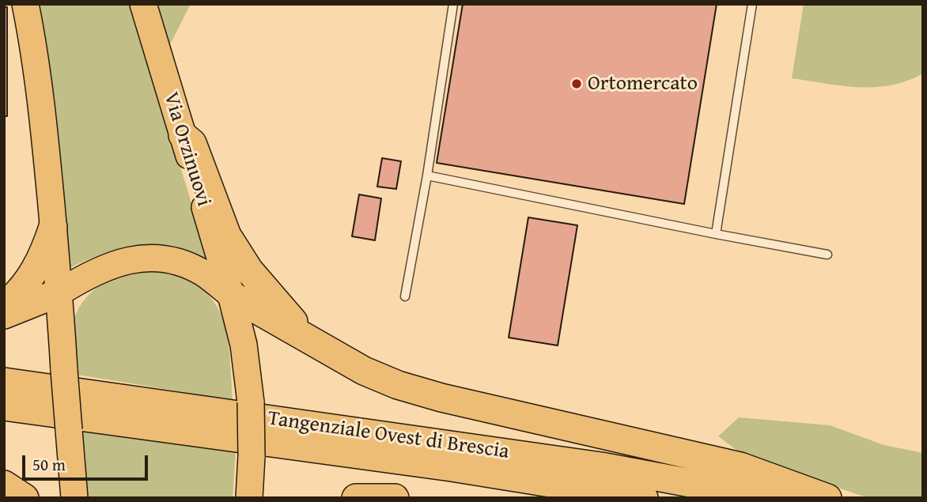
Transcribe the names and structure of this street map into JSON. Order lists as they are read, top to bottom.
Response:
{
  "streets": {
    "highway": ["Tangenziale Ovest di Brescia"],
    "main road": ["Via Orzinuovi"]
  },
  "places": ["Ortomercato"],
  "scale_bar": "50 m"
}
